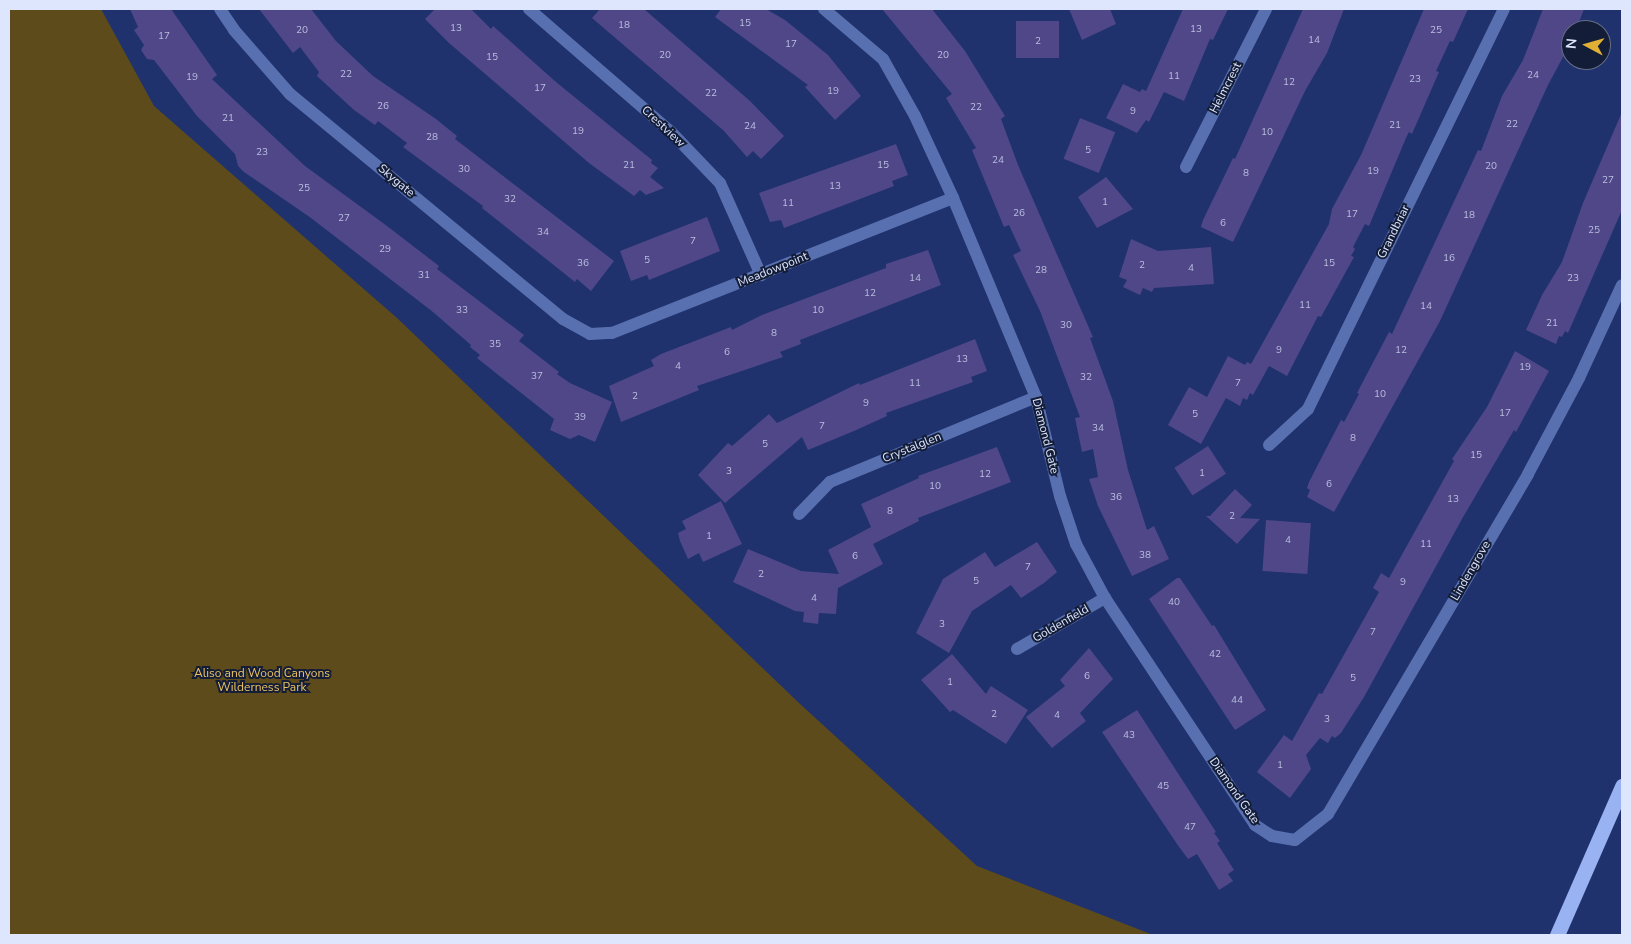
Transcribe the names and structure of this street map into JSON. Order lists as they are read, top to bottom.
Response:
{
  "streets": {
    "street": [
      "Helmcrest",
      "Crestview",
      "Skygate",
      "Grandbriar",
      "Meadowpoint",
      "Diamond Gate",
      "Crystalglen",
      "Lindengrove",
      "Goldenfield"
    ]
  },
  "crossings": [
    ["Crestview", "Meadowpoint"],
    ["Skygate", "Meadowpoint"],
    ["Meadowpoint", "Diamond Gate"],
    ["Diamond Gate", "Crystalglen"],
    ["Diamond Gate", "Lindengrove"],
    ["Diamond Gate", "Goldenfield"]
  ],
  "parks": ["Aliso and Wood Canyons Wilderness Park"],
  "house_numbers": [
    "15",
    "18",
    "13",
    "13",
    "20",
    "25",
    "17",
    "14",
    "2",
    "17",
    "20",
    "20",
    "15",
    "22",
    "24",
    "11",
    "19",
    "23",
    "12",
    "17",
    "19",
    "22",
    "26",
    "22",
    "9",
    "21",
    "22",
    "21",
    "24",
    "19",
    "10",
    "28",
    "5",
    "23",
    "24",
    "21",
    "15",
    "20",
    "30",
    "19",
    "8",
    "27",
    "13",
    "25",
    "32",
    "1",
    "11",
    "26",
    "17",
    "18",
    "27",
    "6",
    "25",
    "34",
    "7",
    "29",
    "16",
    "5",
    "36",
    "15",
    "2",
    "4",
    "28",
    "31",
    "14",
    "23",
    "12",
    "11",
    "14",
    "33",
    "10",
    "21",
    "30",
    "8",
    "35",
    "9",
    "12",
    "6",
    "13",
    "4",
    "19",
    "37",
    "32",
    "11",
    "7",
    "10",
    "2",
    "9",
    "17",
    "5",
    "39",
    "7",
    "34",
    "8",
    "5",
    "15",
    "3",
    "1",
    "12",
    "6",
    "10",
    "36",
    "13",
    "8",
    "2",
    "1",
    "4",
    "11",
    "38",
    "6",
    "7",
    "2",
    "5",
    "9",
    "4",
    "40",
    "3",
    "7",
    "42",
    "6",
    "5",
    "1",
    "44",
    "2",
    "4",
    "3",
    "43",
    "1",
    "45",
    "47"
  ],
  "north": "left"
}
